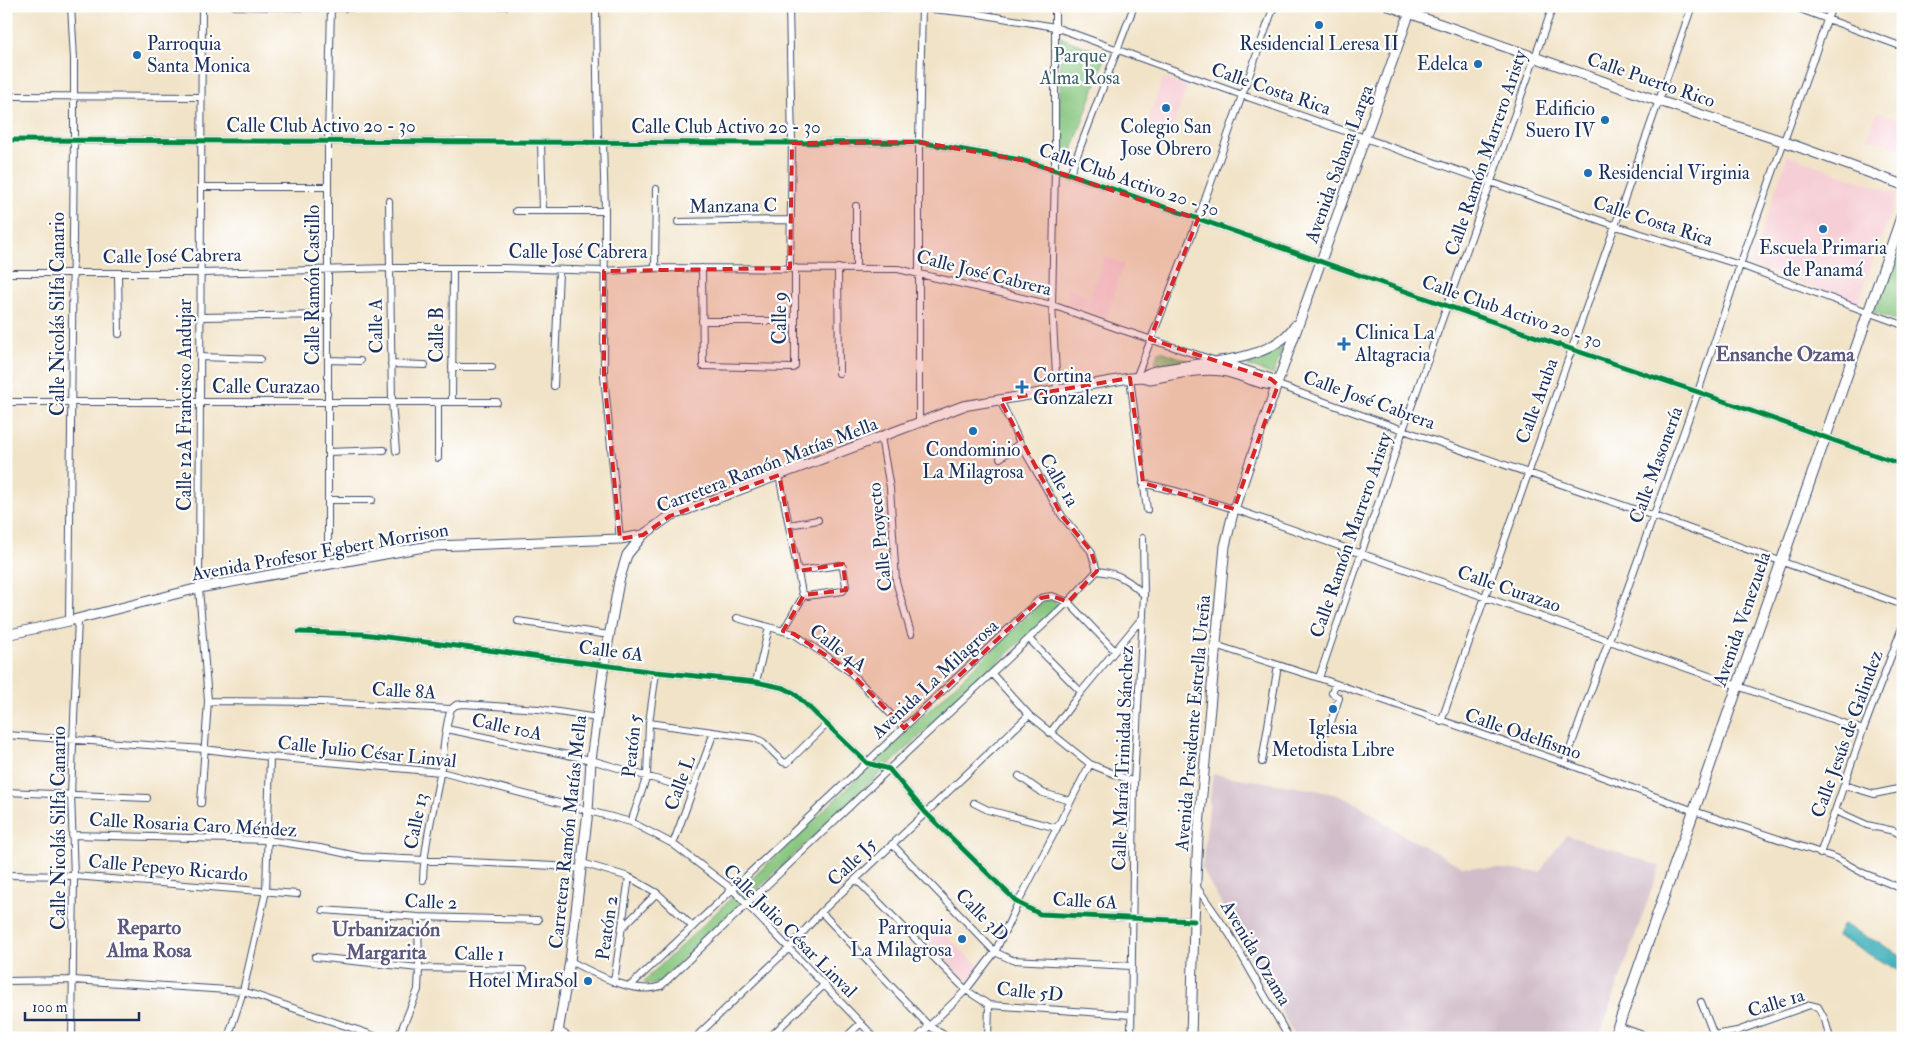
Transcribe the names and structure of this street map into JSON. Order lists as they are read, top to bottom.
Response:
{
  "streets": {
    "main road": [
      "Calle Puerto Rico",
      "Avenida Sabana Larga",
      "Calle José Cabrera",
      "Carretera Ramón Matías Mella",
      "Avenida Profesor Egbert Morrison",
      "Avenida Venezuela",
      "Avenida Presidente Estrella Ureña"
    ],
    "street": [
      "Calle Costa Rica",
      "Calle Club Activo 20 - 30",
      "Calle Ramón Marrero Aristy",
      "Manzana C",
      "Calle Ramón Castillo",
      "Calle Nicolás Silfa Canario",
      "Calle 9",
      "Calle A",
      "Calle B",
      "Calle Curazao",
      "Calle Aruba",
      "Calle 12A Francisco Andujar",
      "Calle Masonería",
      "Calle 1a",
      "Calle Proyecto",
      "Calle 4A",
      "Calle 6A",
      "Avenida La Milagrosa",
      "Calle 8A",
      "Calle 10A",
      "Calle Odelfismo",
      "Calle Jesús de Galindez",
      "Peatón 5",
      "Calle Julio César Linval",
      "Calle María Trinidad Sánchez",
      "Calle L",
      "Calle 13",
      "Calle Rosaria Caro Méndez",
      "Calle J5",
      "Calle Pepeyo Ricardo",
      "Calle 2",
      "Calle 3D",
      "Peatón 2",
      "Avenida Ozama",
      "Calle 1",
      "Calle 5D"
    ]
  },
  "crossings": [
    ["Calle Puerto Rico", "Calle Ramón Marrero Aristy"],
    ["Calle Puerto Rico", "Avenida Sabana Larga"],
    ["Calle Puerto Rico", "Calle Aruba"],
    ["Calle Puerto Rico", "Calle Masonería"],
    ["Calle Costa Rica", "Calle Ramón Marrero Aristy"],
    ["Calle Costa Rica", "Avenida Sabana Larga"],
    ["Calle Costa Rica", "Calle 9"],
    ["Calle Costa Rica", "Calle Aruba"],
    ["Calle Costa Rica", "Calle Masonería"],
    ["Calle Costa Rica", "Avenida Venezuela"],
    ["Calle Club Activo 20 - 30", "Calle Ramón Marrero Aristy"],
    ["Calle Club Activo 20 - 30", "Avenida Sabana Larga"],
    ["Calle Club Activo 20 - 30", "Calle Ramón Castillo"],
    ["Calle Club Activo 20 - 30", "Calle Nicolás Silfa Canario"],
    ["Calle Club Activo 20 - 30", "Calle 9"],
    ["Calle Club Activo 20 - 30", "Calle Aruba"],
    ["Calle Club Activo 20 - 30", "Calle 12A Francisco Andujar"],
    ["Calle Club Activo 20 - 30", "Calle Masonería"],
    ["Calle Club Activo 20 - 30", "Avenida Venezuela"],
    ["Calle Ramón Marrero Aristy", "Calle José Cabrera"],
    ["Calle Ramón Marrero Aristy", "Calle Curazao"],
    ["Calle Ramón Marrero Aristy", "Calle Odelfismo"],
    ["Avenida Sabana Larga", "Calle José Cabrera"],
    ["Avenida Sabana Larga", "Carretera Ramón Matías Mella"],
    ["Avenida Sabana Larga", "Avenida Presidente Estrella Ureña"],
    ["Manzana C", "Calle 9"],
    ["Calle José Cabrera", "Calle Ramón Castillo"],
    ["Calle José Cabrera", "Calle Nicolás Silfa Canario"],
    ["Calle José Cabrera", "Calle 9"],
    ["Calle José Cabrera", "Calle A"],
    ["Calle José Cabrera", "Calle B"],
    ["Calle José Cabrera", "Calle Aruba"],
    ["Calle José Cabrera", "Calle 12A Francisco Andujar"],
    ["Calle José Cabrera", "Carretera Ramón Matías Mella"],
    ["Calle José Cabrera", "Calle Masonería"],
    ["Calle José Cabrera", "Avenida Venezuela"],
    ["Calle Ramón Castillo", "Calle Curazao"],
    ["Calle Ramón Castillo", "Avenida Profesor Egbert Morrison"],
    ["Calle Nicolás Silfa Canario", "Calle Curazao"],
    ["Calle Nicolás Silfa Canario", "Avenida Profesor Egbert Morrison"],
    ["Calle Nicolás Silfa Canario", "Calle Julio César Linval"],
    ["Calle Nicolás Silfa Canario", "Calle Rosaria Caro Méndez"],
    ["Calle Nicolás Silfa Canario", "Calle Pepeyo Ricardo"],
    ["Calle A", "Calle Curazao"],
    ["Calle B", "Calle Curazao"],
    ["Calle Curazao", "Calle Aruba"],
    ["Calle Curazao", "Calle 12A Francisco Andujar"],
    ["Calle Curazao", "Calle Masonería"],
    ["Calle Curazao", "Avenida Venezuela"],
    ["Calle Curazao", "Avenida Presidente Estrella Ureña"],
    ["Calle Curazao", "Calle Jesús de Galindez"],
    ["Calle Aruba", "Calle Odelfismo"],
    ["Calle 12A Francisco Andujar", "Avenida Profesor Egbert Morrison"],
    ["Calle 12A Francisco Andujar", "Calle 8A"],
    ["Calle 12A Francisco Andujar", "Calle Julio César Linval"],
    ["Carretera Ramón Matías Mella", "Calle 1a"],
    ["Carretera Ramón Matías Mella", "Calle Proyecto"],
    ["Carretera Ramón Matías Mella", "Avenida Profesor Egbert Morrison"],
    ["Carretera Ramón Matías Mella", "Calle 6A"],
    ["Carretera Ramón Matías Mella", "Avenida La Milagrosa"],
    ["Carretera Ramón Matías Mella", "Calle 8A"],
    ["Carretera Ramón Matías Mella", "Calle 10A"],
    ["Carretera Ramón Matías Mella", "Calle Julio César Linval"],
    ["Carretera Ramón Matías Mella", "Calle Rosaria Caro Méndez"],
    ["Calle Masonería", "Calle Odelfismo"],
    ["Calle 1a", "Avenida La Milagrosa"],
    ["Avenida Venezuela", "Calle Odelfismo"],
    ["Calle 4A", "Avenida La Milagrosa"],
    ["Calle 6A", "Avenida La Milagrosa"],
    ["Calle 6A", "Avenida Presidente Estrella Ureña"],
    ["Calle 6A", "Peatón 5"],
    ["Calle 6A", "Calle María Trinidad Sánchez"],
    ["Calle 6A", "Calle J5"],
    ["Avenida La Milagrosa", "Calle Julio César Linval"],
    ["Avenida La Milagrosa", "Calle Rosaria Caro Méndez"],
    ["Avenida La Milagrosa", "Peatón 2"],
    ["Calle 8A", "Calle 13"],
    ["Avenida Presidente Estrella Ureña", "Calle Odelfismo"],
    ["Avenida Presidente Estrella Ureña", "Avenida Ozama"],
    ["Calle 10A", "Peatón 5"],
    ["Calle 10A", "Calle L"],
    ["Calle 10A", "Calle 13"],
    ["Calle Odelfismo", "Calle Jesús de Galindez"],
    ["Peatón 5", "Calle Julio César Linval"],
    ["Calle Julio César Linval", "Calle L"],
    ["Calle Julio César Linval", "Calle 13"],
    ["Calle Julio César Linval", "Calle J5"],
    ["Calle María Trinidad Sánchez", "Calle 3D"],
    ["Calle María Trinidad Sánchez", "Calle 5D"],
    ["Calle 13", "Calle Rosaria Caro Méndez"],
    ["Calle Rosaria Caro Méndez", "Peatón 2"],
    ["Calle J5", "Calle 3D"],
    ["Calle J5", "Calle 5D"]
  ],
  "districts": ["Ensanche Ozama", "Reparto Alma Rosa", "Urbanización Margarita"],
  "parks": ["Parque Alma Rosa"],
  "places": {
    "other": [
      "Residencial Leresa II",
      "Parroquia Santa Monica",
      "Edelca",
      "Colegio San Jose Obrero",
      "Edificio Suero IV",
      "Residencial Virginia",
      "Escuela Primaria de Panamá",
      "Condominio La Milagrosa",
      "Iglesia Metodista Libre",
      "Parroquia La Milagrosa",
      "Hotel MiraSol"
    ],
    "health": ["Clinica La Altagracia", "Cortina Gonzalez1"]
  },
  "scale_bar": "100 m"
}
